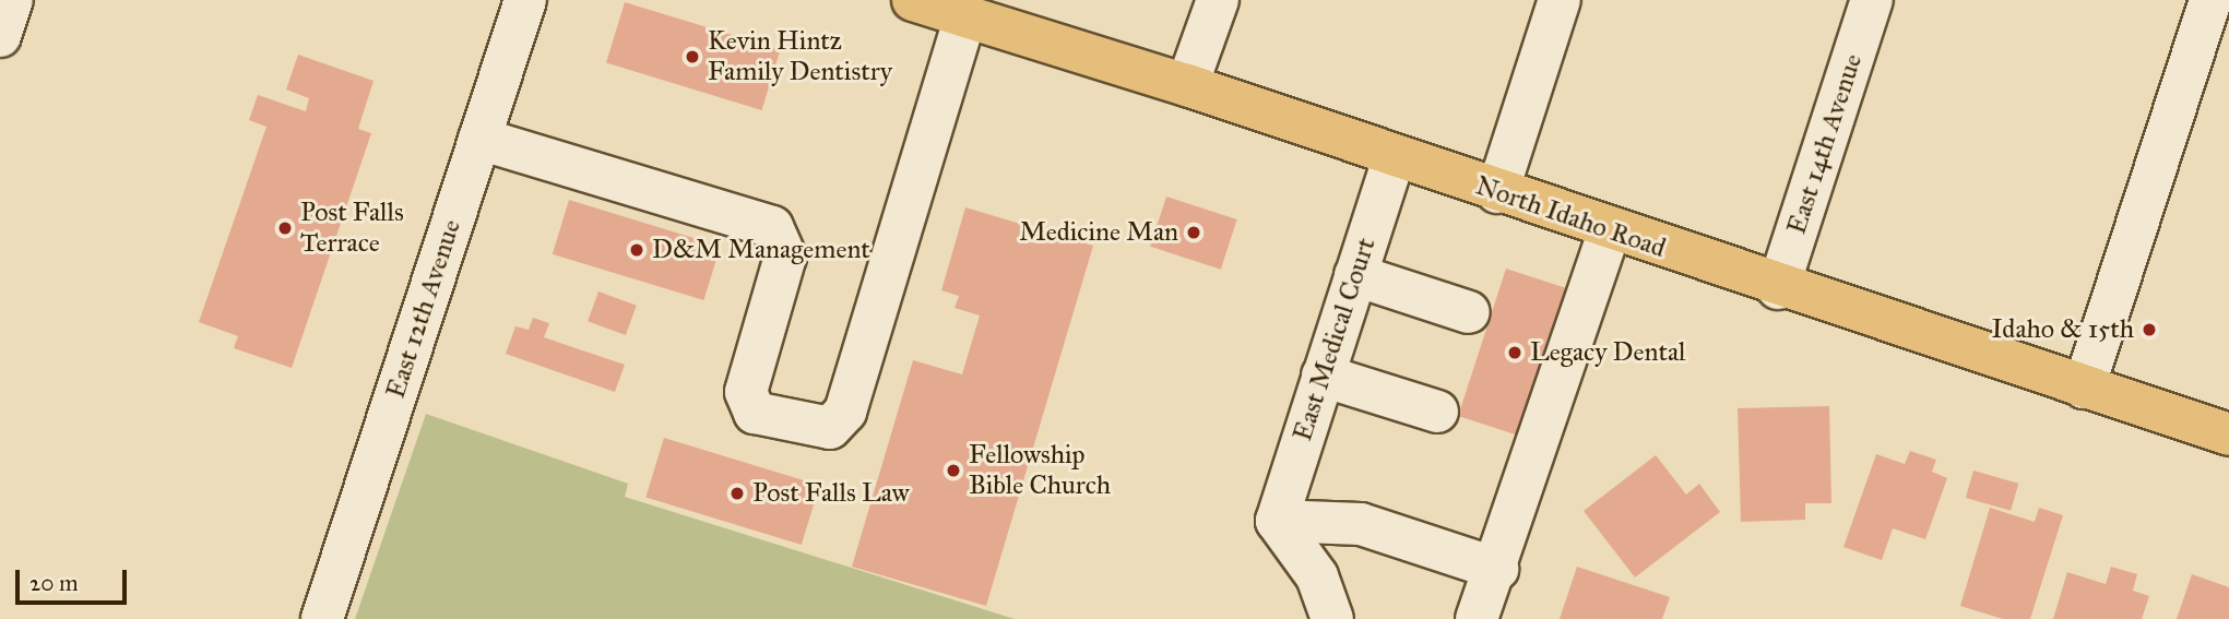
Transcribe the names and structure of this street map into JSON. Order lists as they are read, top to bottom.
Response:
{
  "streets": {
    "main road": ["North Idaho Road"],
    "street": ["East 14th Avenue", "East 12th Avenue", "East Medical Court"]
  },
  "crossings": [
    ["East 14th Avenue", "North Idaho Road"],
    ["North Idaho Road", "East Medical Court"]
  ],
  "places": [
    "Kevin Hintz Family Dentistry",
    "Post Falls Terrace",
    "Medicine Man",
    "D&M Management",
    "Idaho & 15th",
    "Legacy Dental",
    "Fellowship Bible Church",
    "Post Falls Law"
  ],
  "scale_bar": "20 m"
}
